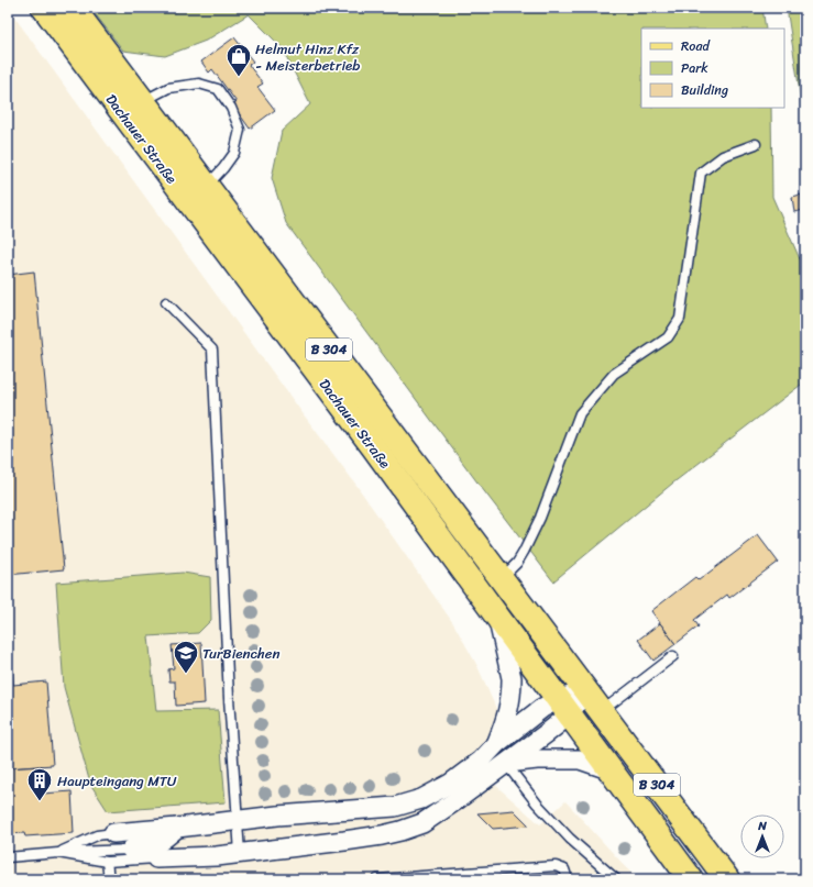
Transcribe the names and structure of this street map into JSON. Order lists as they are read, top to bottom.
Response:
{
  "streets": {
    "main road": ["Dachauer Straße", "B 304"]
  },
  "places": {
    "shop": ["Helmut Hinz Kfz - Meisterbetrieb"],
    "school or university": ["TurBienchen"],
    "building": ["Haupteingang MTU"]
  },
  "legend": ["Road", "Park", "Building"],
  "north": "top"
}
